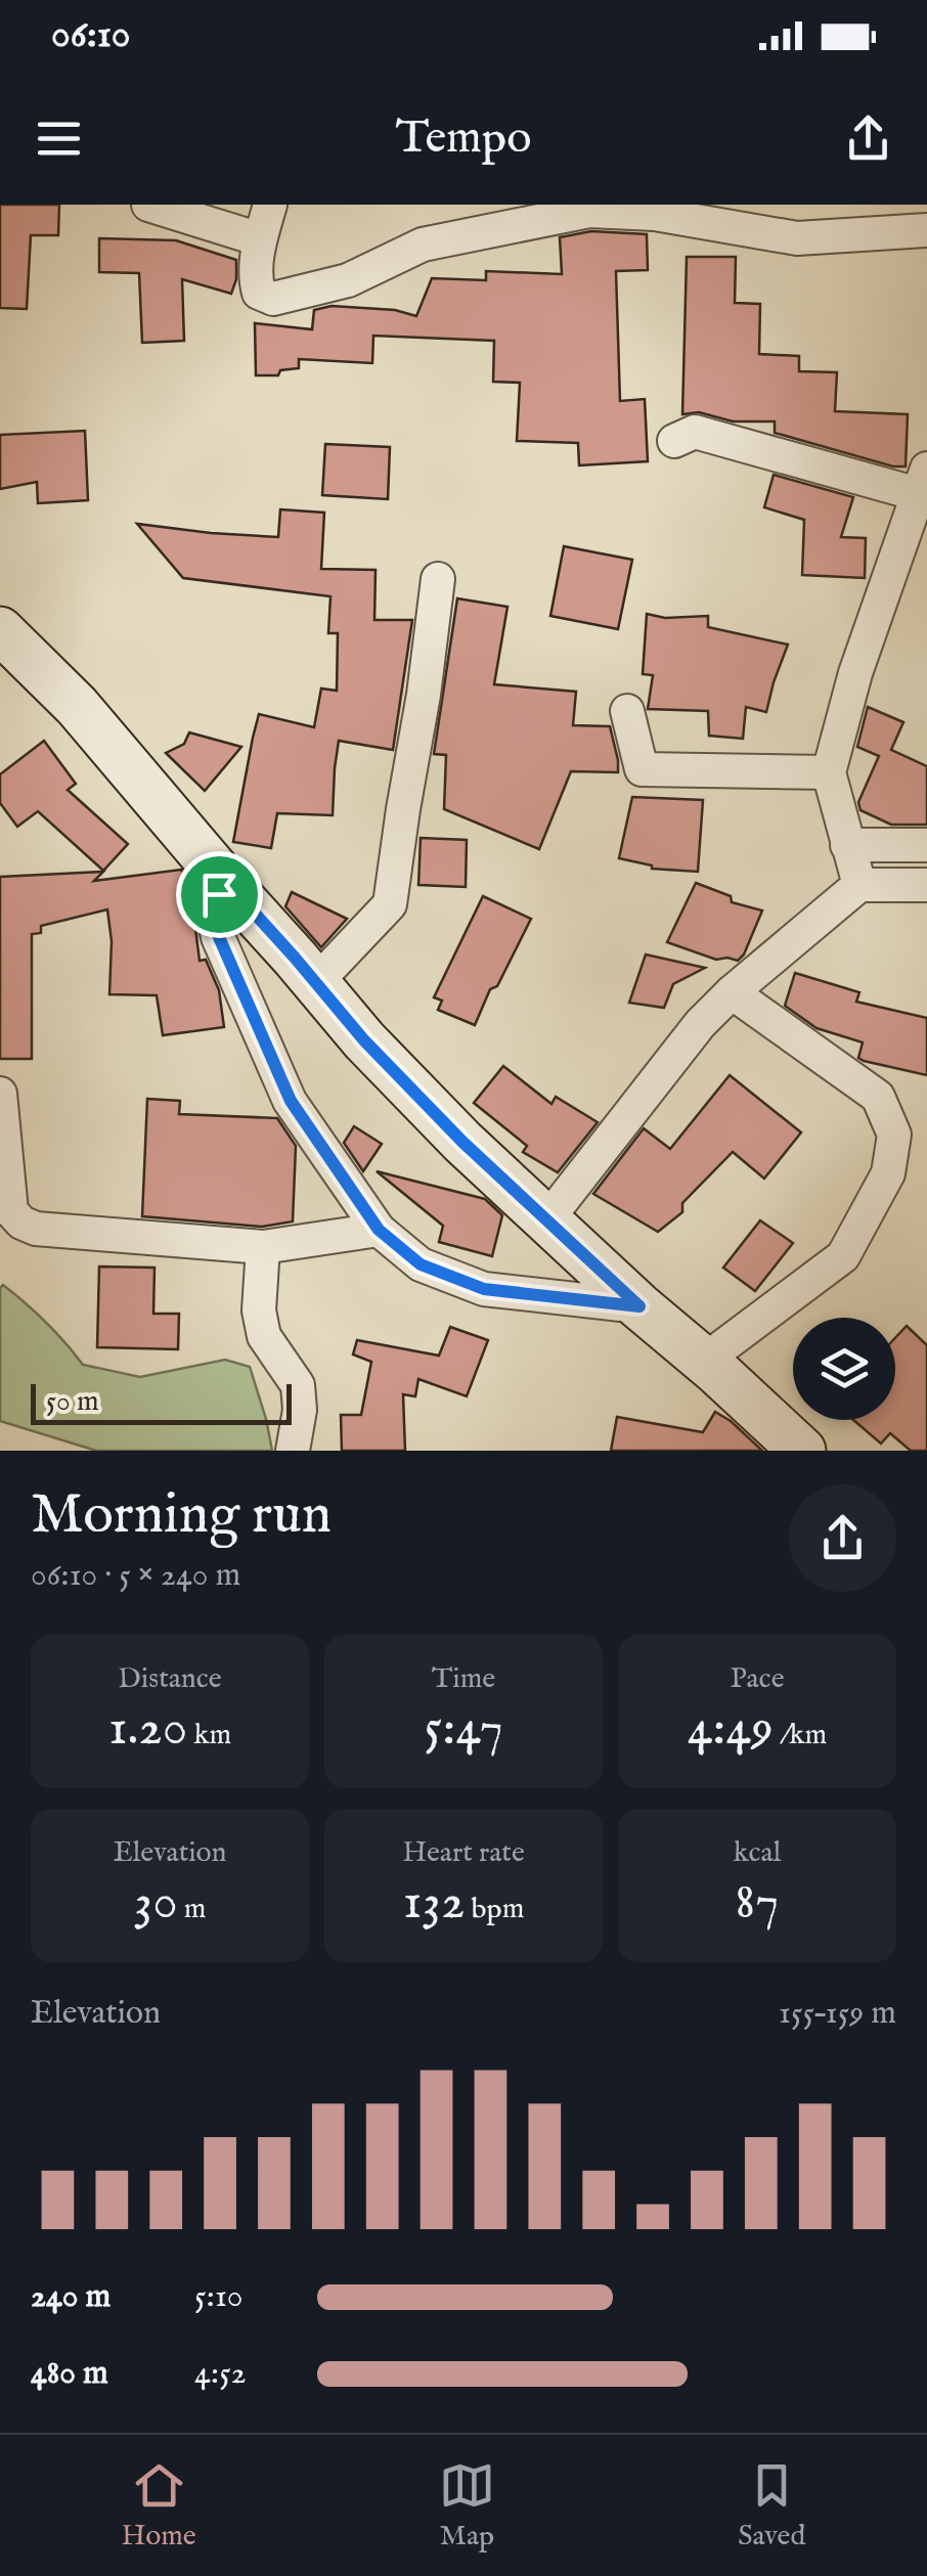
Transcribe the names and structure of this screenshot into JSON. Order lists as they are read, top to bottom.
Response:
{
  "scale_bar": "50 m",
  "page": {
    "status": "06:10",
    "header": "Tempo",
    "scale": "50 m",
    "heading": ["Morning run", "06:10 · 5 × 240 m"],
    "stats": [
      ["Distance", "1.20 km"],
      ["Time", "5:47"],
      ["Pace", "4:49 /km"],
      ["Elevation", "30 m"],
      ["Heart rate", "132 bpm"],
      ["kcal", "87"]
    ],
    "chart": ["Elevation", "155–159 m"],
    "list": [
      {
        "name": "240 m",
        "note": "5:10"
      },
      {
        "name": "480 m",
        "note": "4:52"
      }
    ],
    "tabs": ["Home", "Map", "Saved"]
  }
}
